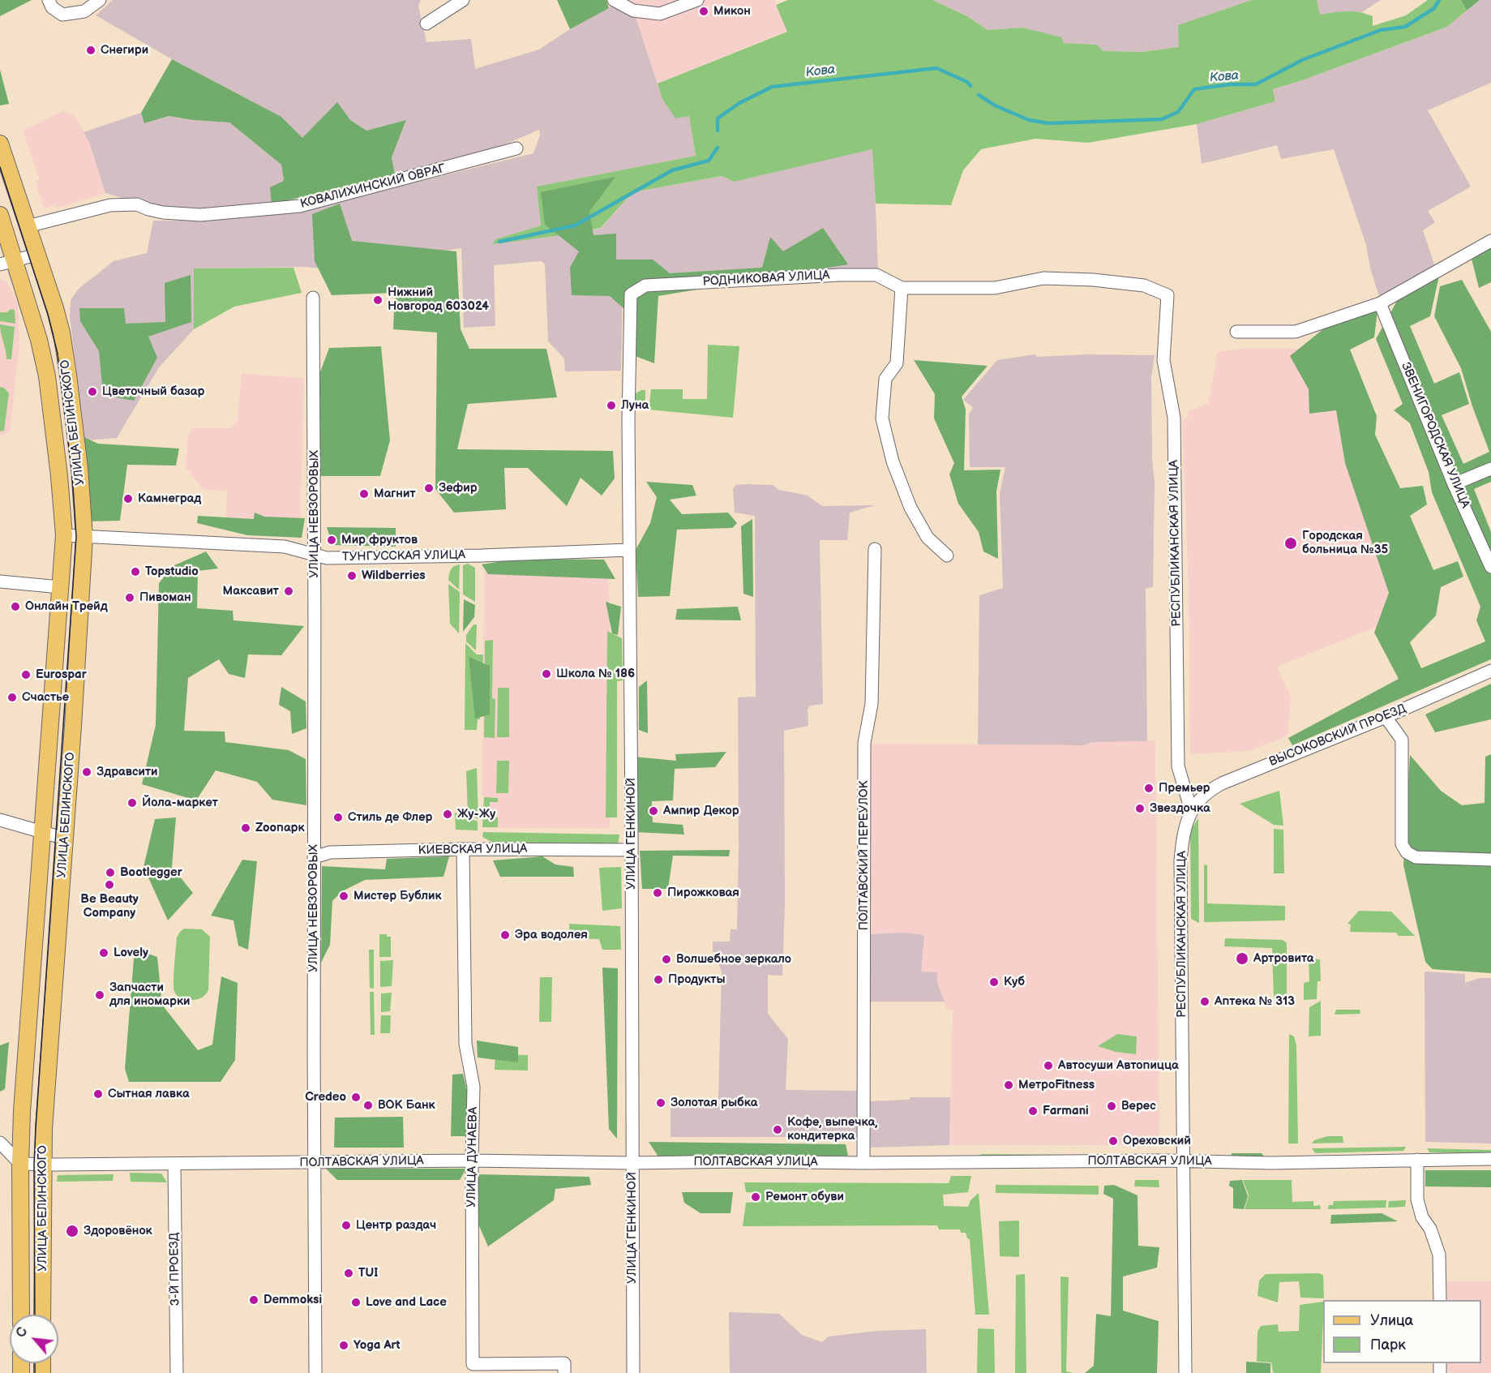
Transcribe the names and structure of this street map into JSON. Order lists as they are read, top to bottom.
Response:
{
  "streets": {
    "main road": ["УЛИЦА БЕЛИНСКОГО"],
    "street": [
      "КОВАЛИХИНСКИЙ ОВРАГ",
      "РОДНИКОВАЯ УЛИЦА",
      "ЗВЕНИГОРОДСКАЯ УЛИЦА",
      "УЛИЦА НЕВЗОРОВЫХ",
      "РЕСПУБЛИКАНСКАЯ УЛИЦА",
      "ТУНГУССКАЯ УЛИЦА",
      "ВЫСОКОВСКИЙ ПРОЕЗД",
      "УЛИЦА ГЕНКИНОЙ",
      "КИЕВСКАЯ УЛИЦА",
      "ПОЛТАВСКИЙ ПЕРЕУЛОК",
      "УЛИЦА ДУНАЕВА",
      "ПОЛТАВСКАЯ УЛИЦА",
      "3-Й ПРОЕЗД"
    ]
  },
  "crossings": [
    ["КОВАЛИХИНСКИЙ ОВРАГ", "УЛИЦА БЕЛИНСКОГО"],
    ["РОДНИКОВАЯ УЛИЦА", "РЕСПУБЛИКАНСКАЯ УЛИЦА"],
    ["РОДНИКОВАЯ УЛИЦА", "УЛИЦА ГЕНКИНОЙ"],
    ["УЛИЦА БЕЛИНСКОГО", "ТУНГУССКАЯ УЛИЦА"],
    ["УЛИЦА БЕЛИНСКОГО", "ПОЛТАВСКАЯ УЛИЦА"],
    ["УЛИЦА НЕВЗОРОВЫХ", "ТУНГУССКАЯ УЛИЦА"],
    ["УЛИЦА НЕВЗОРОВЫХ", "КИЕВСКАЯ УЛИЦА"],
    ["УЛИЦА НЕВЗОРОВЫХ", "ПОЛТАВСКАЯ УЛИЦА"],
    ["РЕСПУБЛИКАНСКАЯ УЛИЦА", "ВЫСОКОВСКИЙ ПРОЕЗД"],
    ["РЕСПУБЛИКАНСКАЯ УЛИЦА", "ПОЛТАВСКАЯ УЛИЦА"],
    ["ТУНГУССКАЯ УЛИЦА", "УЛИЦА ГЕНКИНОЙ"],
    ["УЛИЦА ГЕНКИНОЙ", "КИЕВСКАЯ УЛИЦА"],
    ["УЛИЦА ГЕНКИНОЙ", "ПОЛТАВСКАЯ УЛИЦА"],
    ["КИЕВСКАЯ УЛИЦА", "УЛИЦА ДУНАЕВА"],
    ["ПОЛТАВСКИЙ ПЕРЕУЛОК", "ПОЛТАВСКАЯ УЛИЦА"],
    ["УЛИЦА ДУНАЕВА", "ПОЛТАВСКАЯ УЛИЦА"],
    ["ПОЛТАВСКАЯ УЛИЦА", "3-Й ПРОЕЗД"]
  ],
  "water": ["Кова"],
  "places": [
    "Микон",
    "Снегири",
    "Нижний Новгород 603024",
    "Цветочный базар",
    "Луна",
    "Зефир",
    "Магнит",
    "Камнеград",
    "Мир фруктов",
    "Городская больница №35",
    "Topstudio",
    "Wildberries",
    "Максавит",
    "Пивоман",
    "Онлайн Трейд",
    "Школа № 186",
    "Eurospar",
    "Счастье",
    "Здравсити",
    "Премьер",
    "Йола-маркет",
    "Звездочка",
    "Ампир Декор",
    "Жу-Жу",
    "Стиль де Флер",
    "Zooпарк",
    "Bootlegger",
    "Be Beauty Company",
    "Пирожковая",
    "Мистер Бублик",
    "Эра водолея",
    "Lovely",
    "Артровита",
    "Волшебное зеркало",
    "Продукты",
    "Куб",
    "Запчасти для иномарки",
    "Аптека № 313",
    "Автосуши Автопицца",
    "МетроFitness",
    "Сытная лавка",
    "Credeo",
    "Золотая рыбка",
    "ВОК Банк",
    "Верес",
    "Farmani",
    "Кофе, выпечка, кондитерка",
    "Ореховский",
    "Ремонт обуви",
    "Центр раздач",
    "Здоровёнок",
    "TUI",
    "Demmoksi",
    "Love and Lace",
    "Yoga Art"
  ],
  "legend": ["Улица", "Парк"],
  "north": "top left"
}
